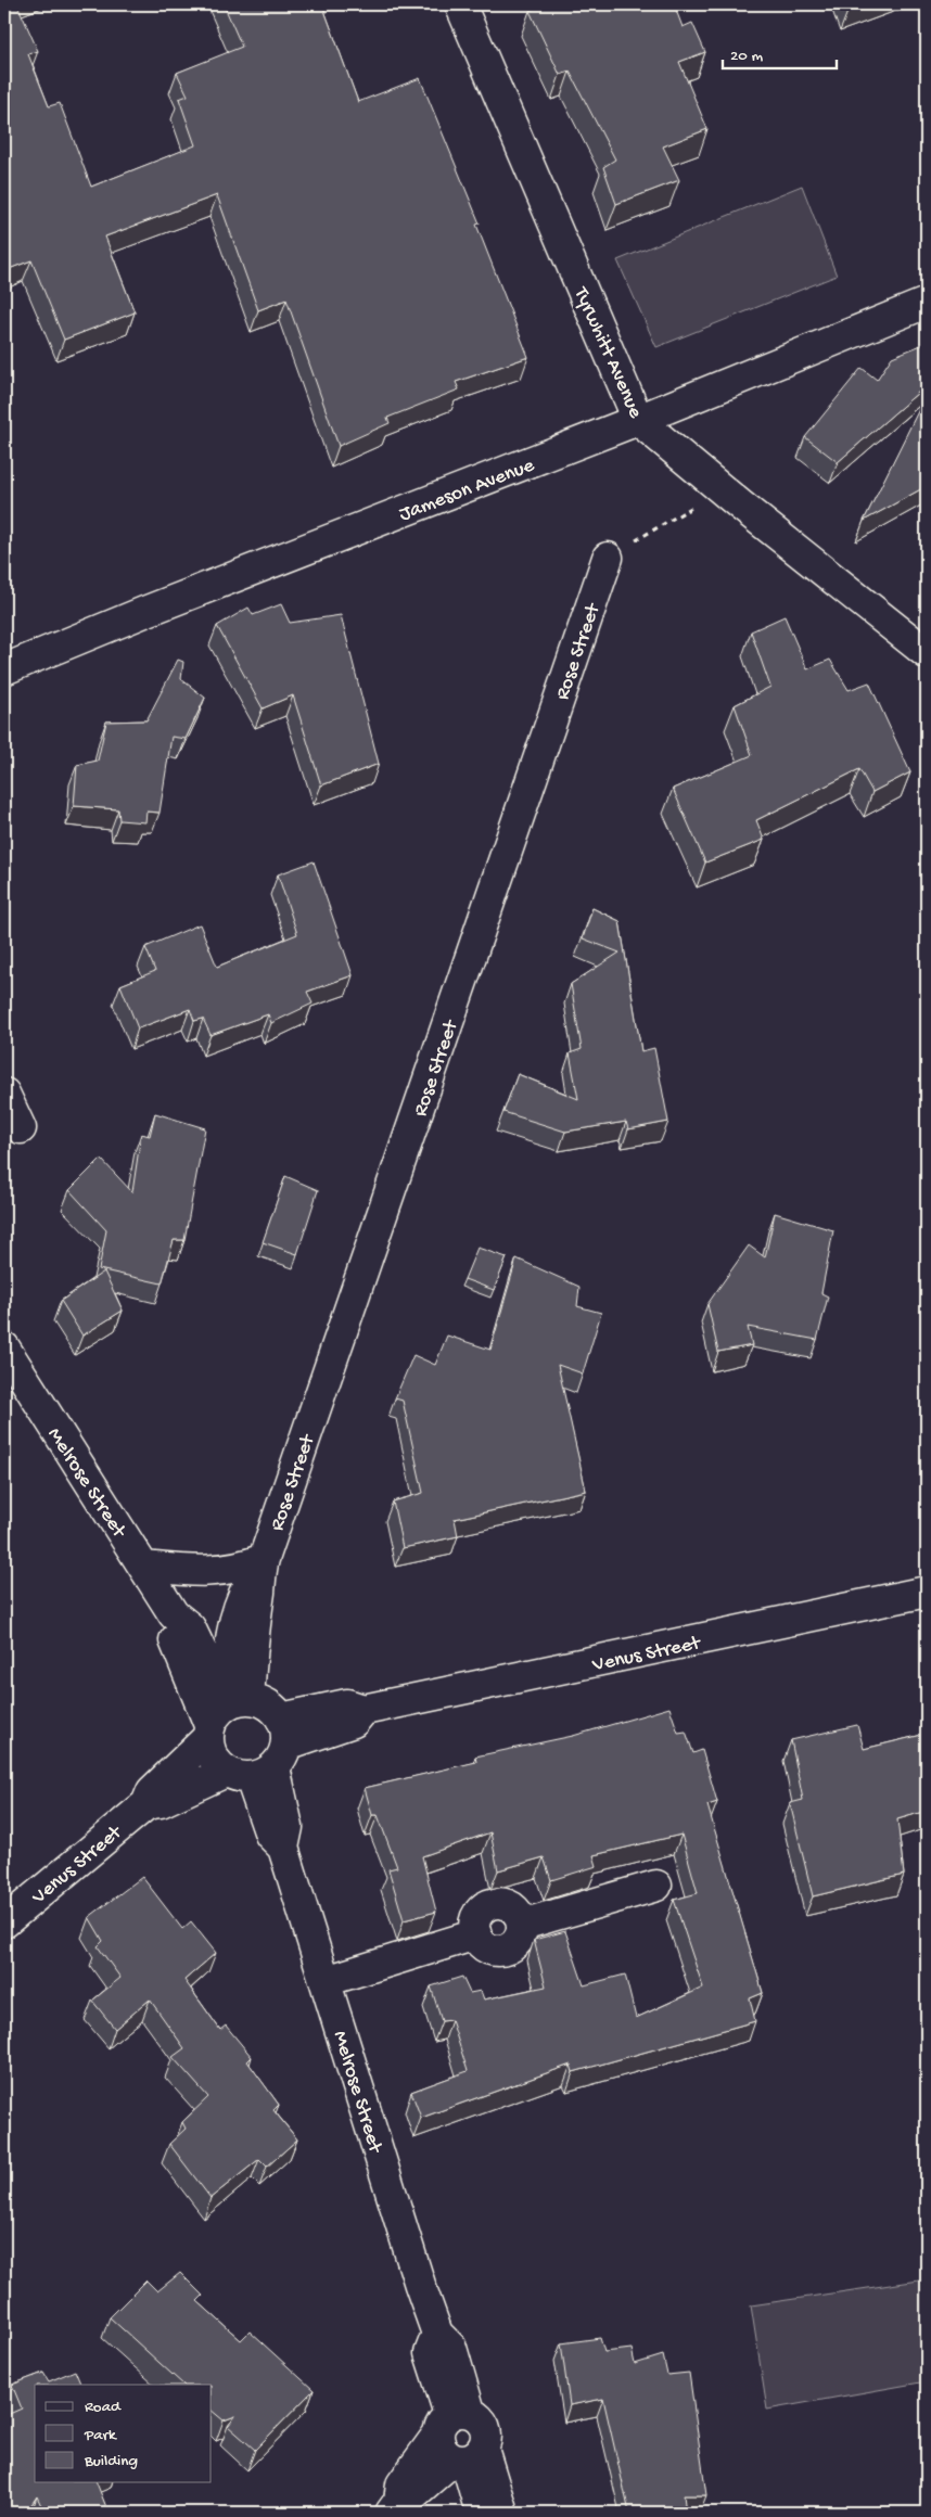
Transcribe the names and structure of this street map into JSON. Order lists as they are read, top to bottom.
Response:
{
  "streets": {
    "street": [
      "Tyrwhitt Avenue",
      "Jameson Avenue",
      "Rose Street",
      "Melrose Street",
      "Venus Street"
    ]
  },
  "crossings": [
    ["Tyrwhitt Avenue", "Jameson Avenue"],
    ["Rose Street", "Melrose Street"],
    ["Rose Street", "Venus Street"],
    ["Melrose Street", "Venus Street"]
  ],
  "legend": ["Road", "Park", "Building"],
  "scale_bar": "20 m"
}
